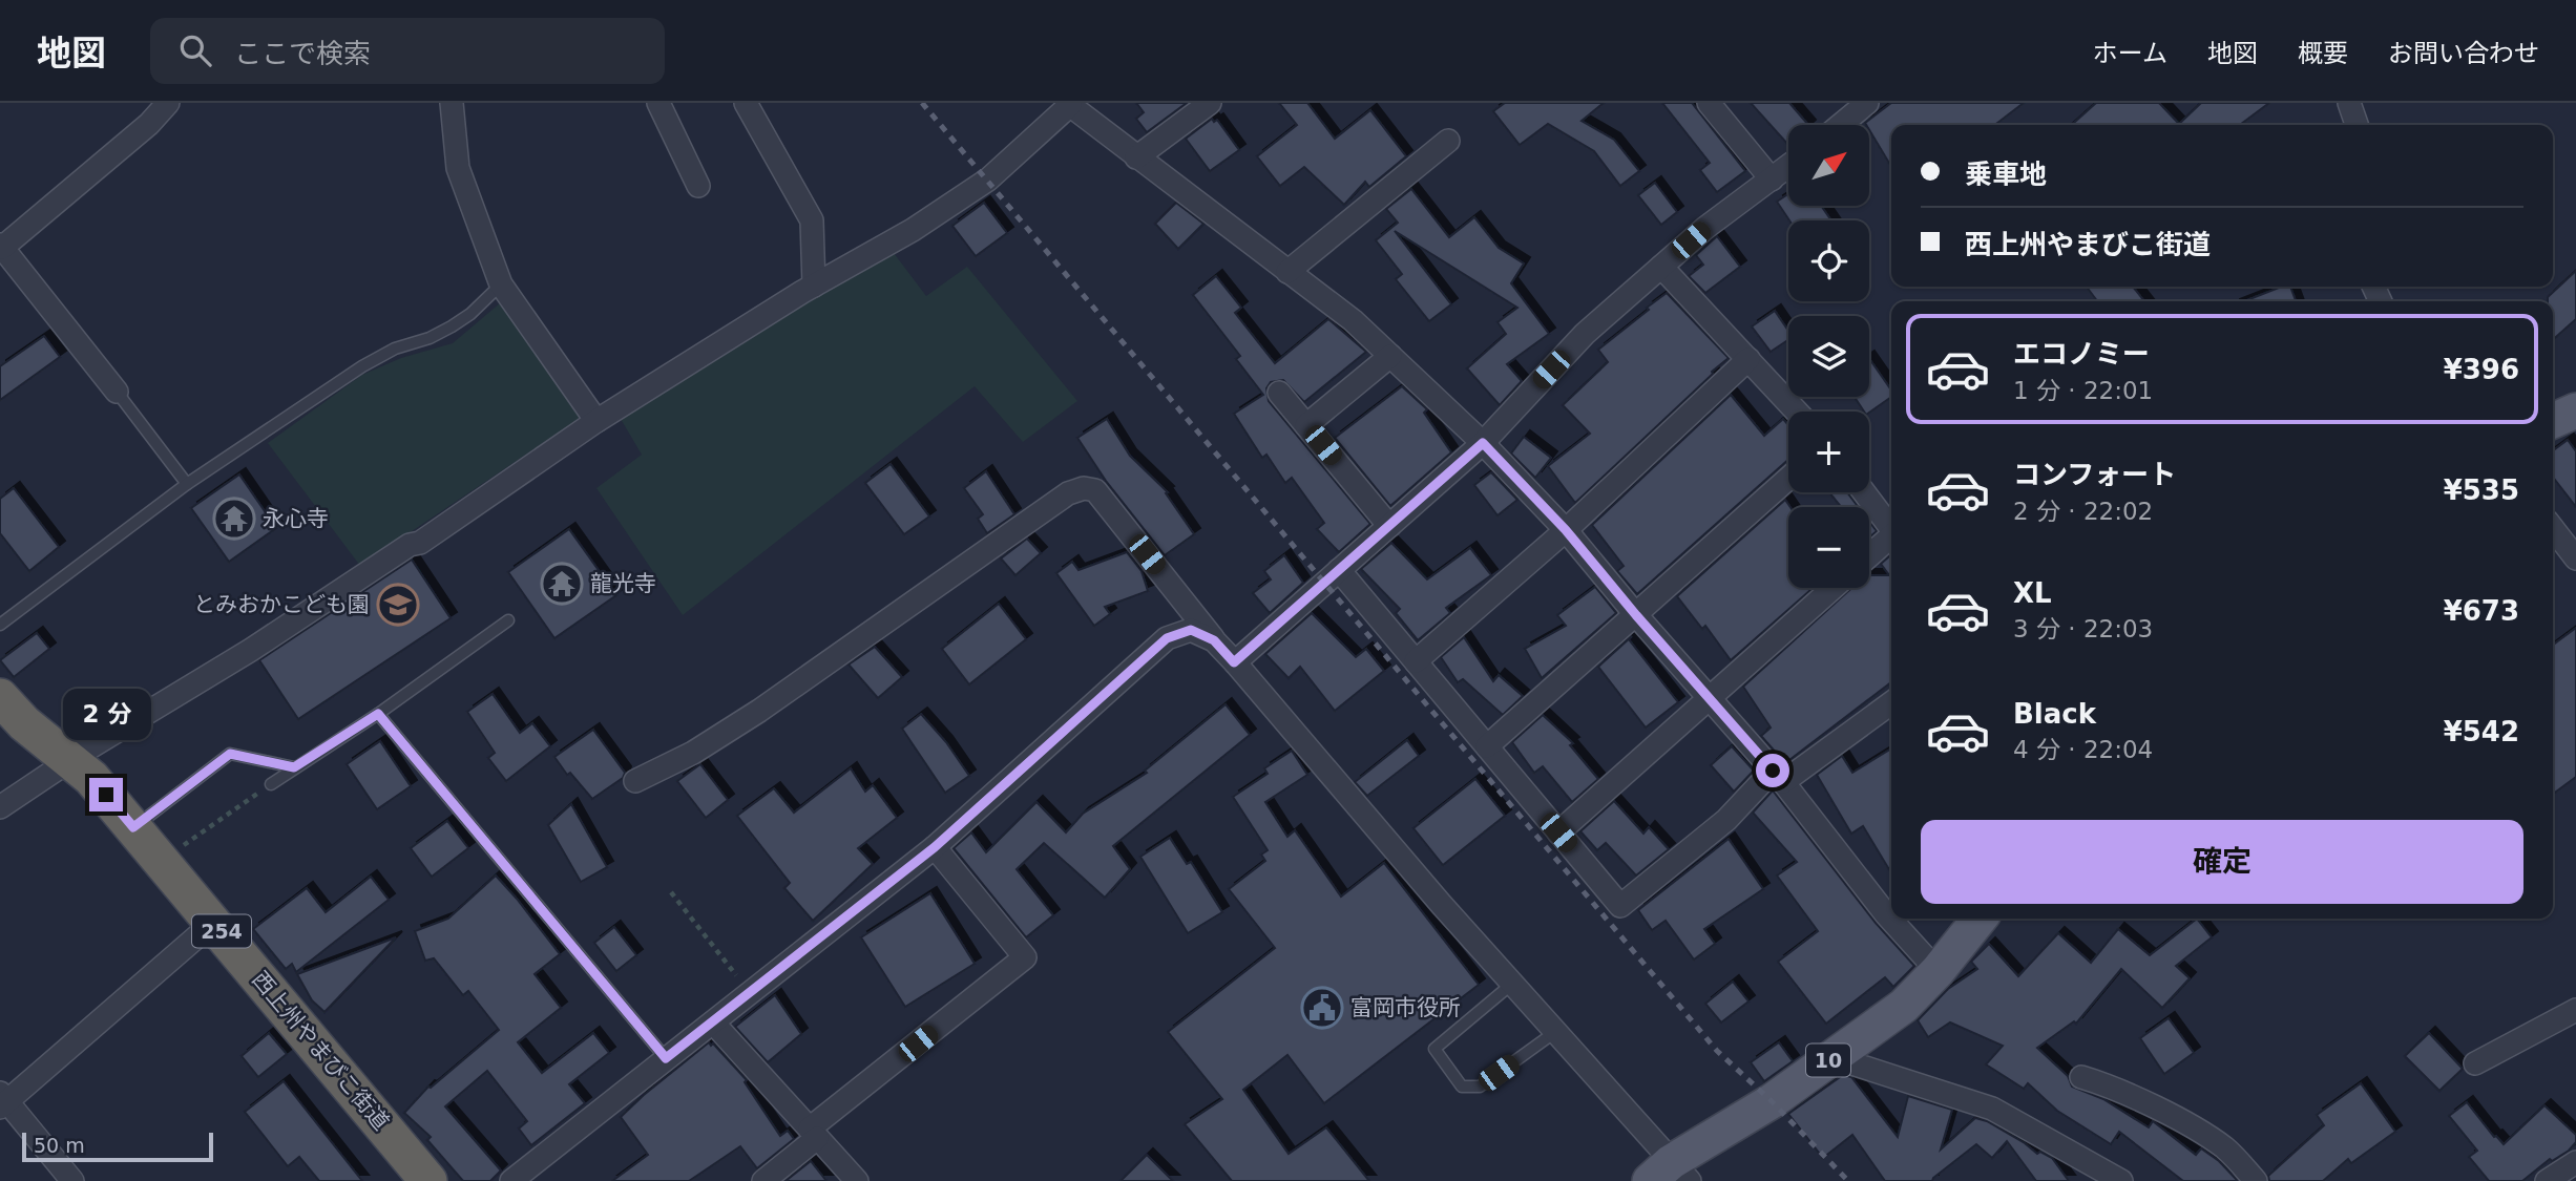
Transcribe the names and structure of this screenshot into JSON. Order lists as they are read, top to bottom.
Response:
{
  "streets": {
    "highway": ["254", "西上州やまびこ街道"],
    "main road": ["10"]
  },
  "places": {
    "temple": ["永心寺", "龍光寺"],
    "school or university": ["とみおかこども園"],
    "public building": ["富岡市役所"]
  },
  "scale_bar": "50 m",
  "north": "top right",
  "page": {
    "header": "地図",
    "search": "ここで検索",
    "nav": [
      "ホーム",
      "地図",
      "概要",
      "お問い合わせ"
    ],
    "map_buttons": ["+", "−"],
    "banner": ["乗車地", "西上州やまびこ街道"],
    "list": [
      {
        "name": "エコノミー",
        "note": "1 分 · 22:01",
        "value": "¥396"
      },
      {
        "name": "コンフォート",
        "note": "2 分 · 22:02",
        "value": "¥535"
      },
      {
        "name": "XL",
        "note": "3 分 · 22:03",
        "value": "¥673"
      },
      {
        "name": "Black",
        "note": "4 分 · 22:04",
        "value": "¥542"
      }
    ],
    "bubble": "2 分",
    "buttons": "確定",
    "scale": "50 m"
  }
}
